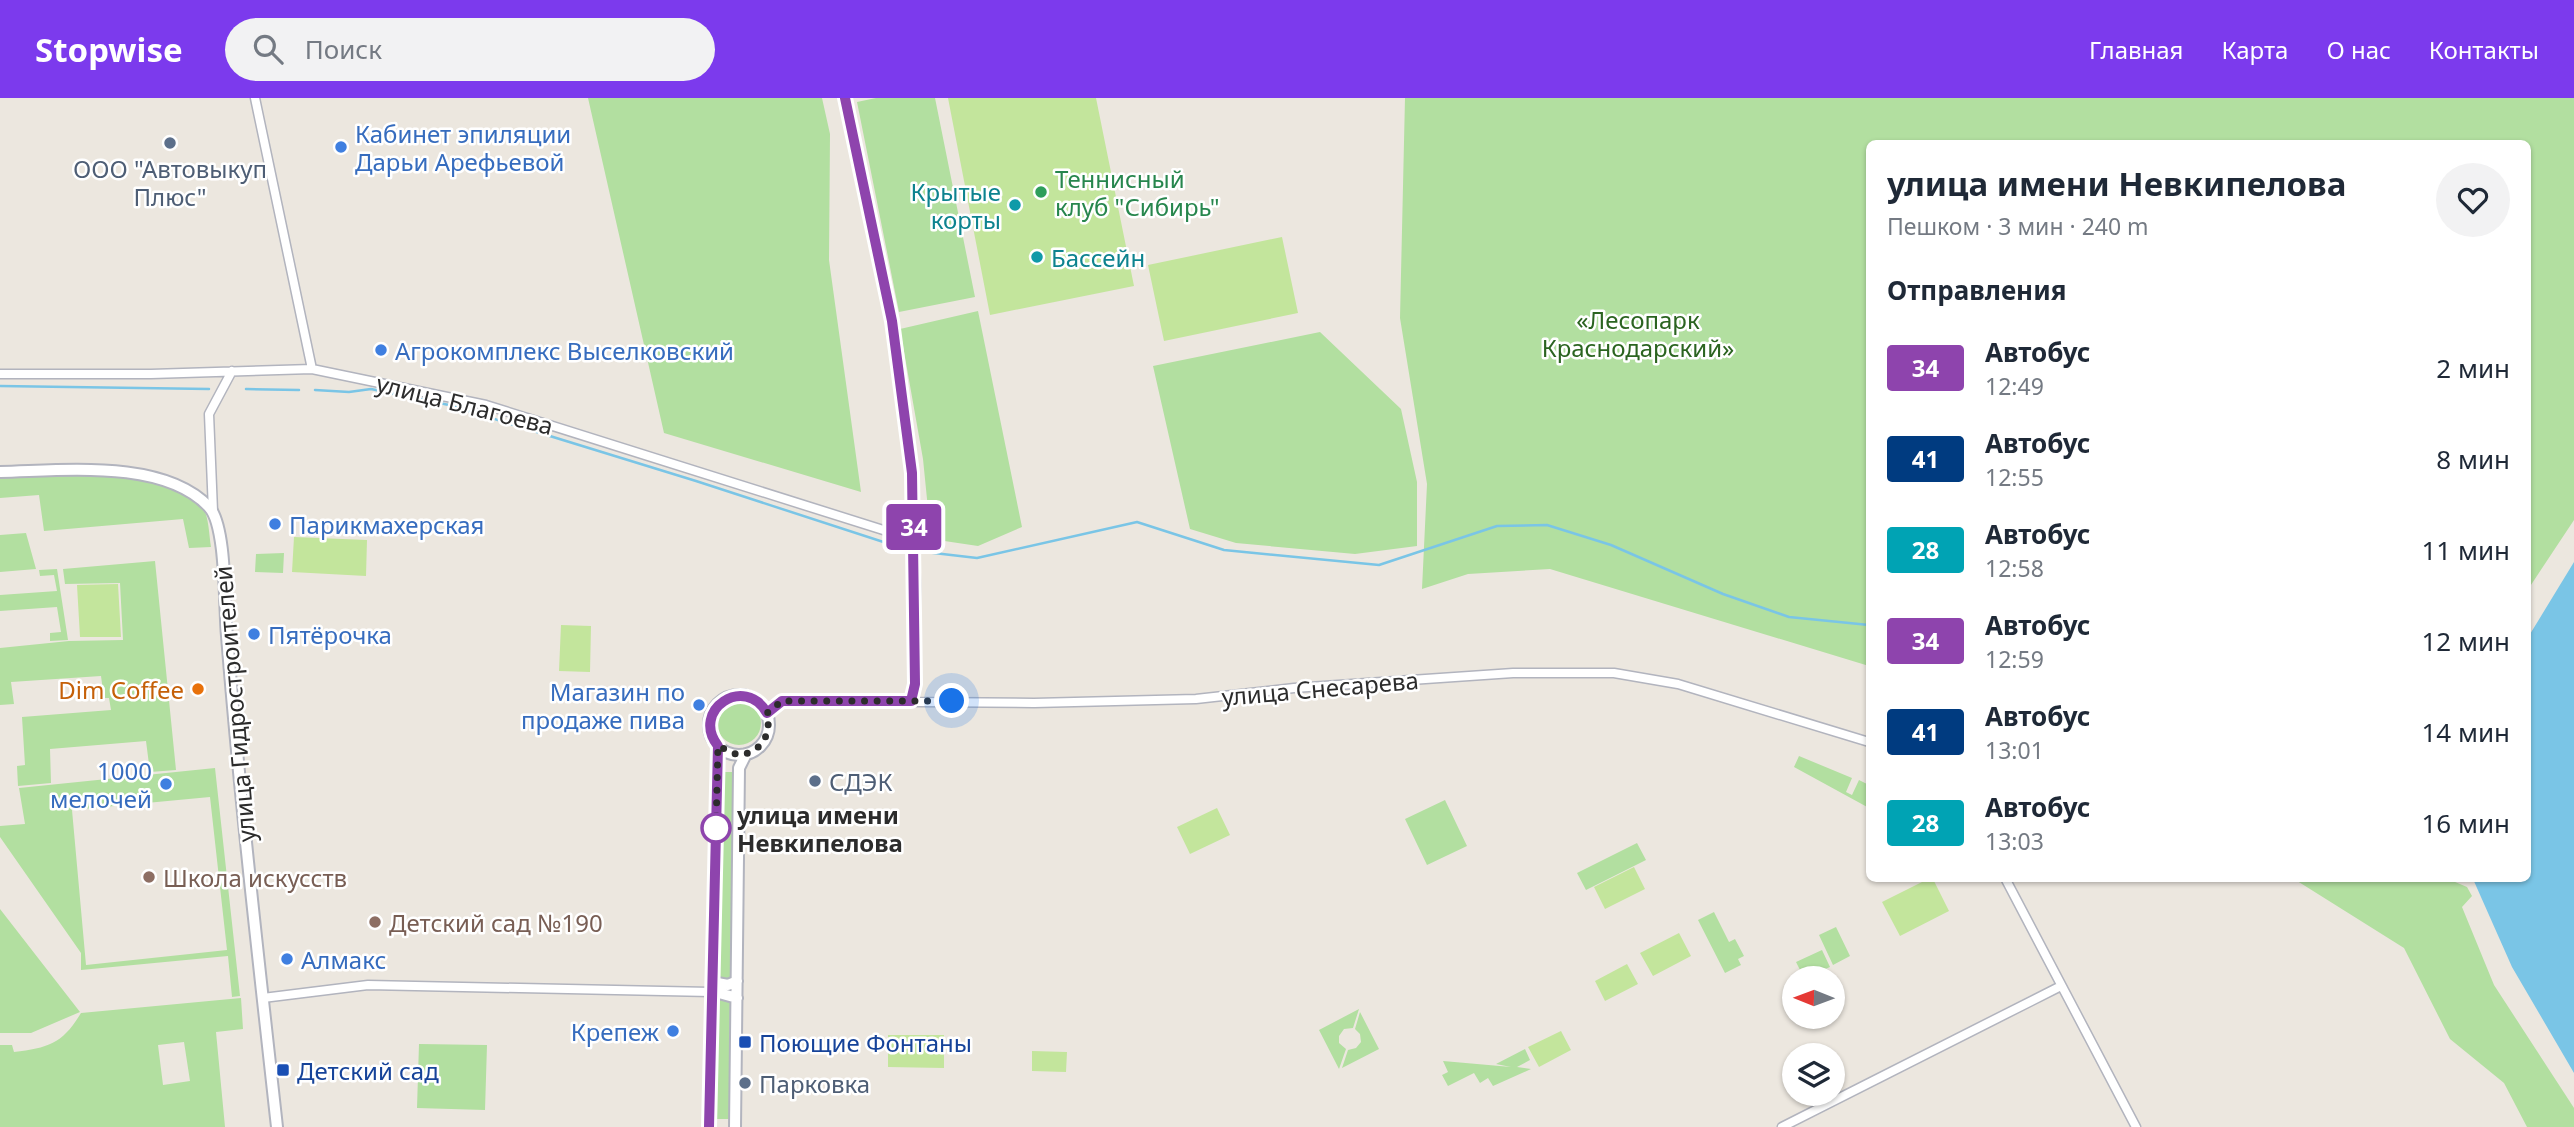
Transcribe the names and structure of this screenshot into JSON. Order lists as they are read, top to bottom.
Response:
{
  "streets": {
    "street": ["улица Благоева", "улица Снесарева", "улица Гидростроителей"]
  },
  "crossings": [
    ["улица Благоева", "улица Гидростроителей"]
  ],
  "parks": ["«Лесопарк Краснодарский»"],
  "places": {
    "other": [
      "ООО \"Автовыкуп Плюс\"",
      "Кабинет эпиляции Дарьи Арефьевой",
      "Теннисный клуб \"Сибирь\"",
      "Крытые корты",
      "Бассейн",
      "Агрокомплекс Выселковский",
      "Парикмахерская",
      "Пятёрочка",
      "Dim Coffee",
      "Магазин по продаже пива",
      "СДЭК",
      "1000 мелочей",
      "улица имени Невкипелова",
      "Школа искусств",
      "Детский сад №190",
      "Алмакс",
      "Крепеж",
      "Парковка"
    ],
    "transit": ["Поющие Фонтаны", "Детский сад"]
  },
  "lines": ["bus line 34"],
  "north": "left",
  "page": {
    "header": "Stopwise",
    "search": "Поиск",
    "nav": [
      "Главная",
      "Карта",
      "О нас",
      "Контакты"
    ],
    "on_map": "34",
    "heading": [
      ["улица имени Невкипелова", "Пешком · 3 мин · 240 m"],
      "Отправления"
    ],
    "list": [
      {
        "mark": "34",
        "name": "Автобус",
        "note": "12:49",
        "value": "2 мин"
      },
      {
        "mark": "41",
        "name": "Автобус",
        "note": "12:55",
        "value": "8 мин"
      },
      {
        "mark": "28",
        "name": "Автобус",
        "note": "12:58",
        "value": "11 мин"
      },
      {
        "mark": "34",
        "name": "Автобус",
        "note": "12:59",
        "value": "12 мин"
      },
      {
        "mark": "41",
        "name": "Автобус",
        "note": "13:01",
        "value": "14 мин"
      },
      {
        "mark": "28",
        "name": "Автобус",
        "note": "13:03",
        "value": "16 мин"
      }
    ]
  }
}
